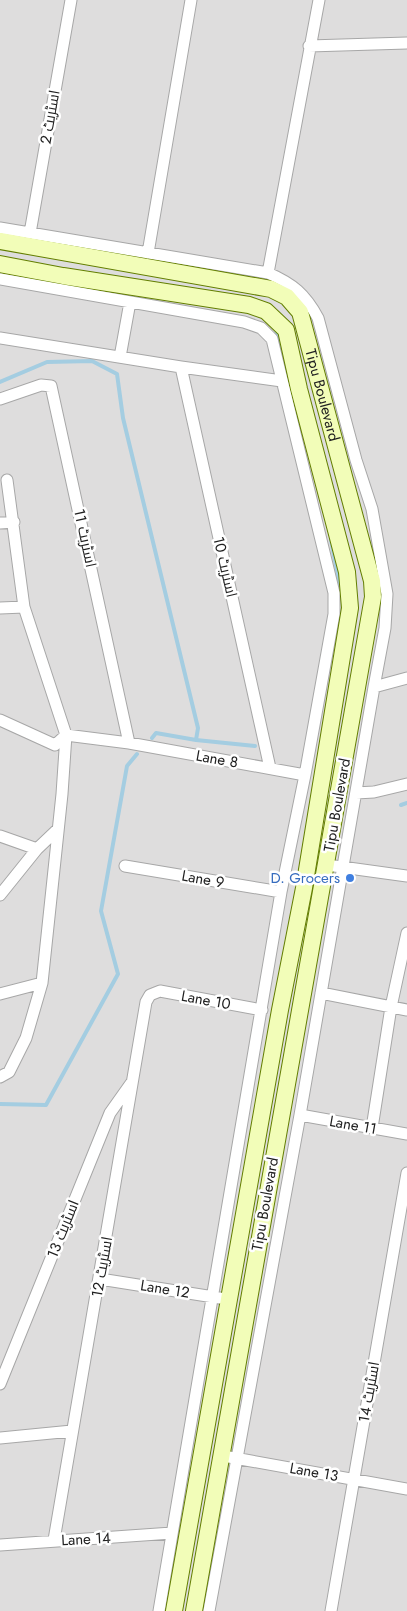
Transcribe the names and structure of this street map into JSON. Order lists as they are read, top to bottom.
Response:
{
  "streets": {
    "street": [
      "اسٹریٹ 2",
      "Tipu Boulevard",
      "اسٹریٹ 11",
      "اسٹریٹ 10",
      "Lane 8",
      "Lane 9",
      "Lane 10",
      "Lane 11",
      "اسٹریٹ 13",
      "اسٹریٹ 12",
      "Lane 12",
      "اسٹریٹ 14",
      "Lane 13",
      "Lane 14"
    ]
  },
  "crossings": [
    ["Tipu Boulevard", "Lane 12"],
    ["Tipu Boulevard", "Lane 13"],
    ["اسٹریٹ 11", "Lane 8"],
    ["اسٹریٹ 10", "Lane 8"],
    ["Lane 10", "اسٹریٹ 12"],
    ["اسٹریٹ 13", "اسٹریٹ 12"],
    ["اسٹریٹ 12", "Lane 12"],
    ["اسٹریٹ 12", "Lane 14"],
    ["اسٹریٹ 14", "Lane 13"]
  ],
  "places": ["D. Grocers"]
}
